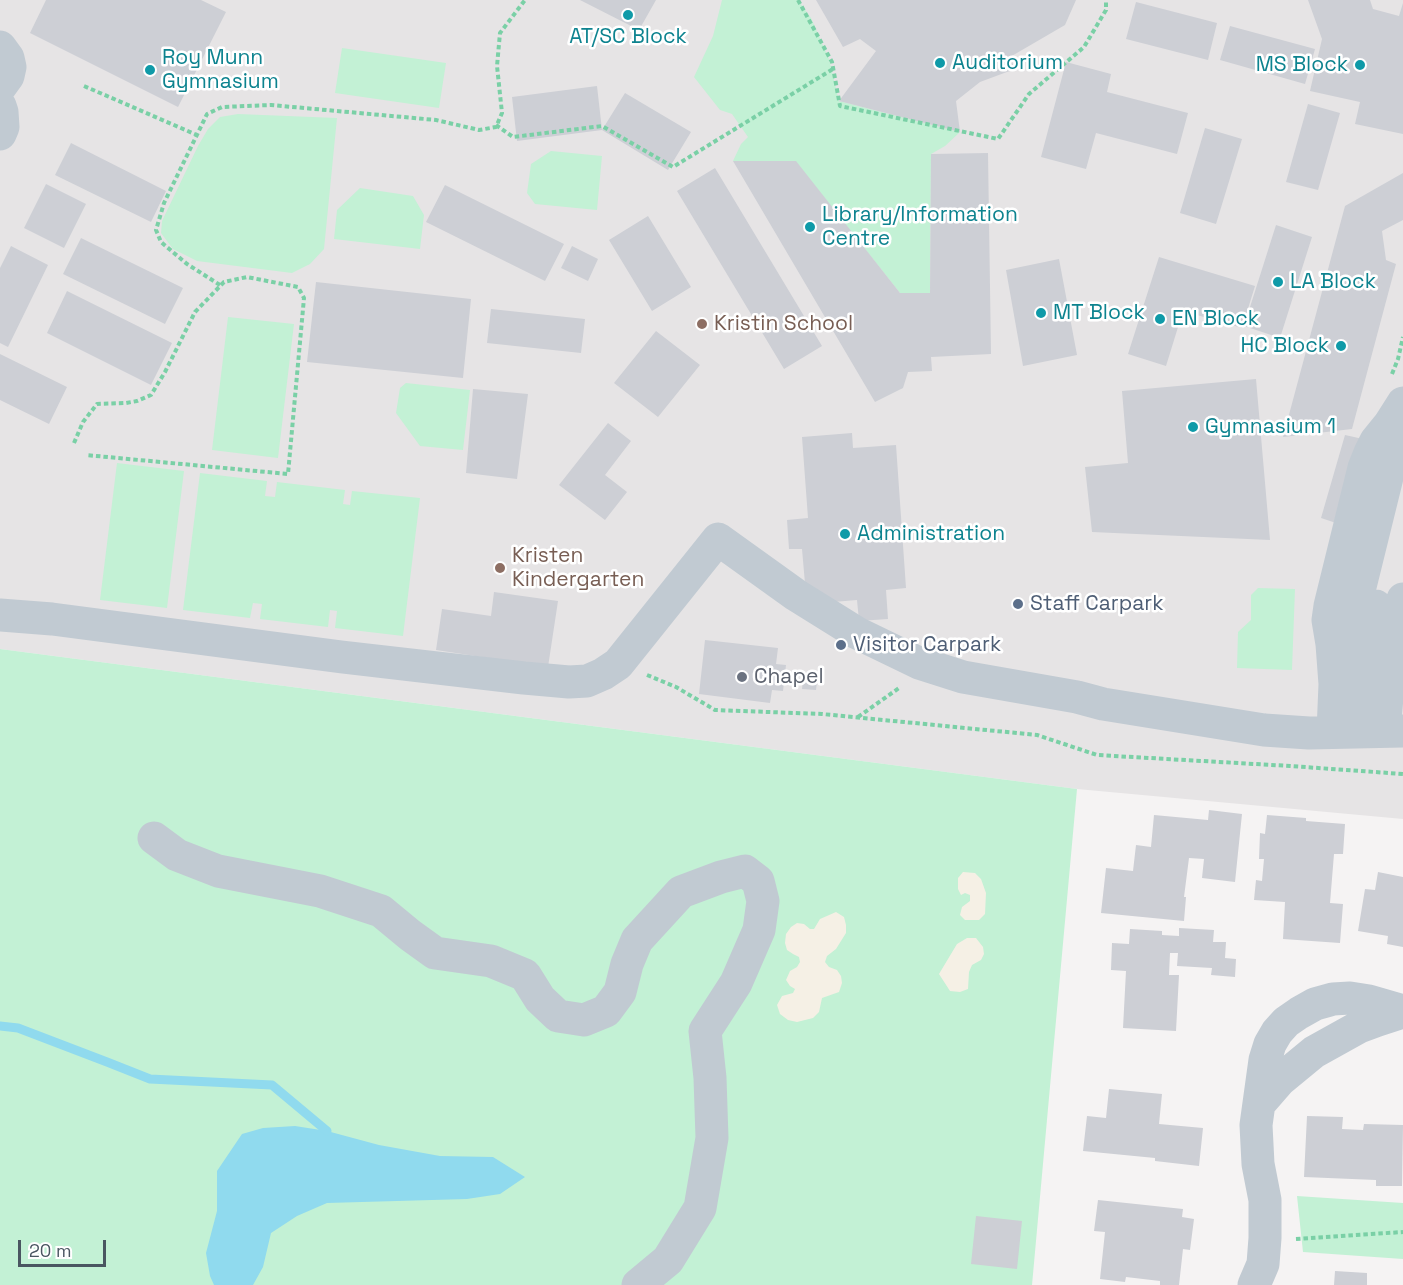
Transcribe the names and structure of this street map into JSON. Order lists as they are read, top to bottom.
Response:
{
  "places": [
    "AT/SC Block",
    "Auditorium",
    "MS Block",
    "Roy Munn Gymnasium",
    "Library/Information Centre",
    "LA Block",
    "MT Block",
    "EN Block",
    "Kristin School",
    "HC Block",
    "Gymnasium 1",
    "Administration",
    "Kristen Kindergarten",
    "Staff Carpark",
    "Visitor Carpark",
    "Chapel"
  ],
  "scale_bar": "20 m"
}
